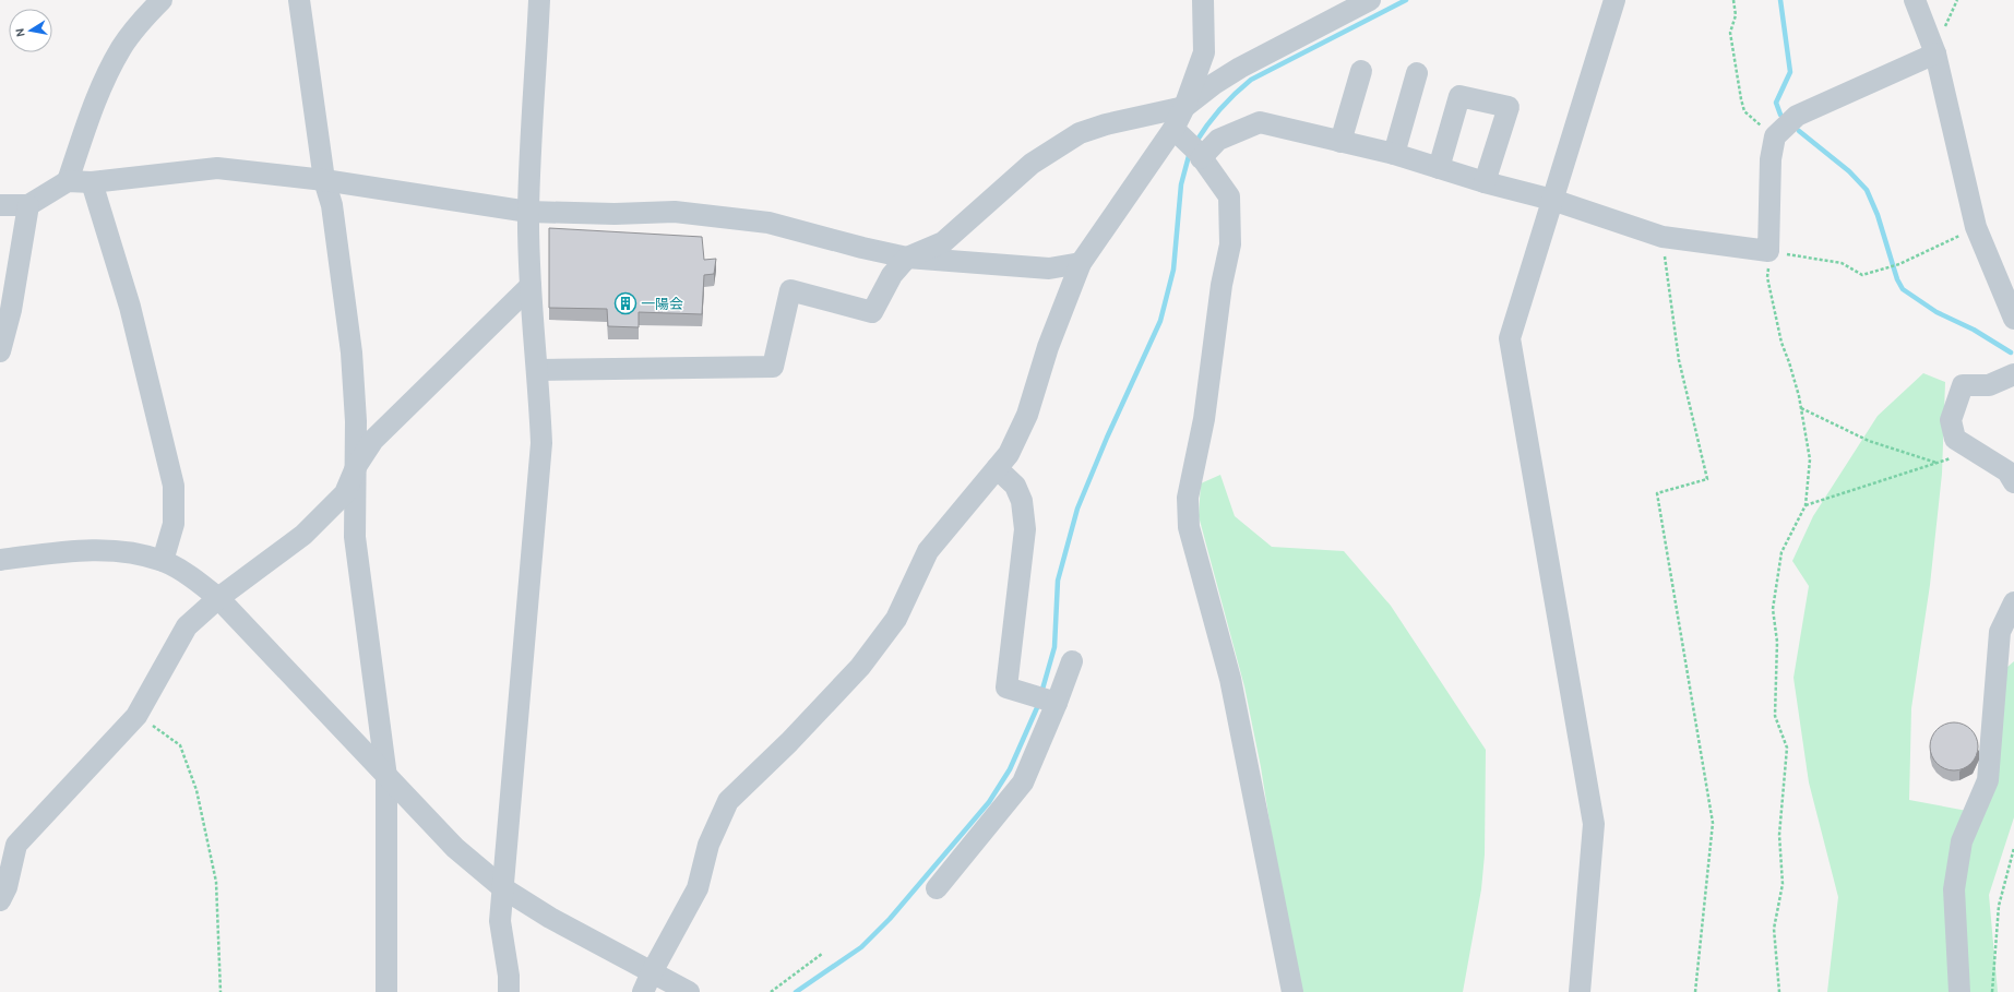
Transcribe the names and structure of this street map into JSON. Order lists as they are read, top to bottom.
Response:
{
  "places": {
    "building": ["一陽会"]
  },
  "north": "left"
}
